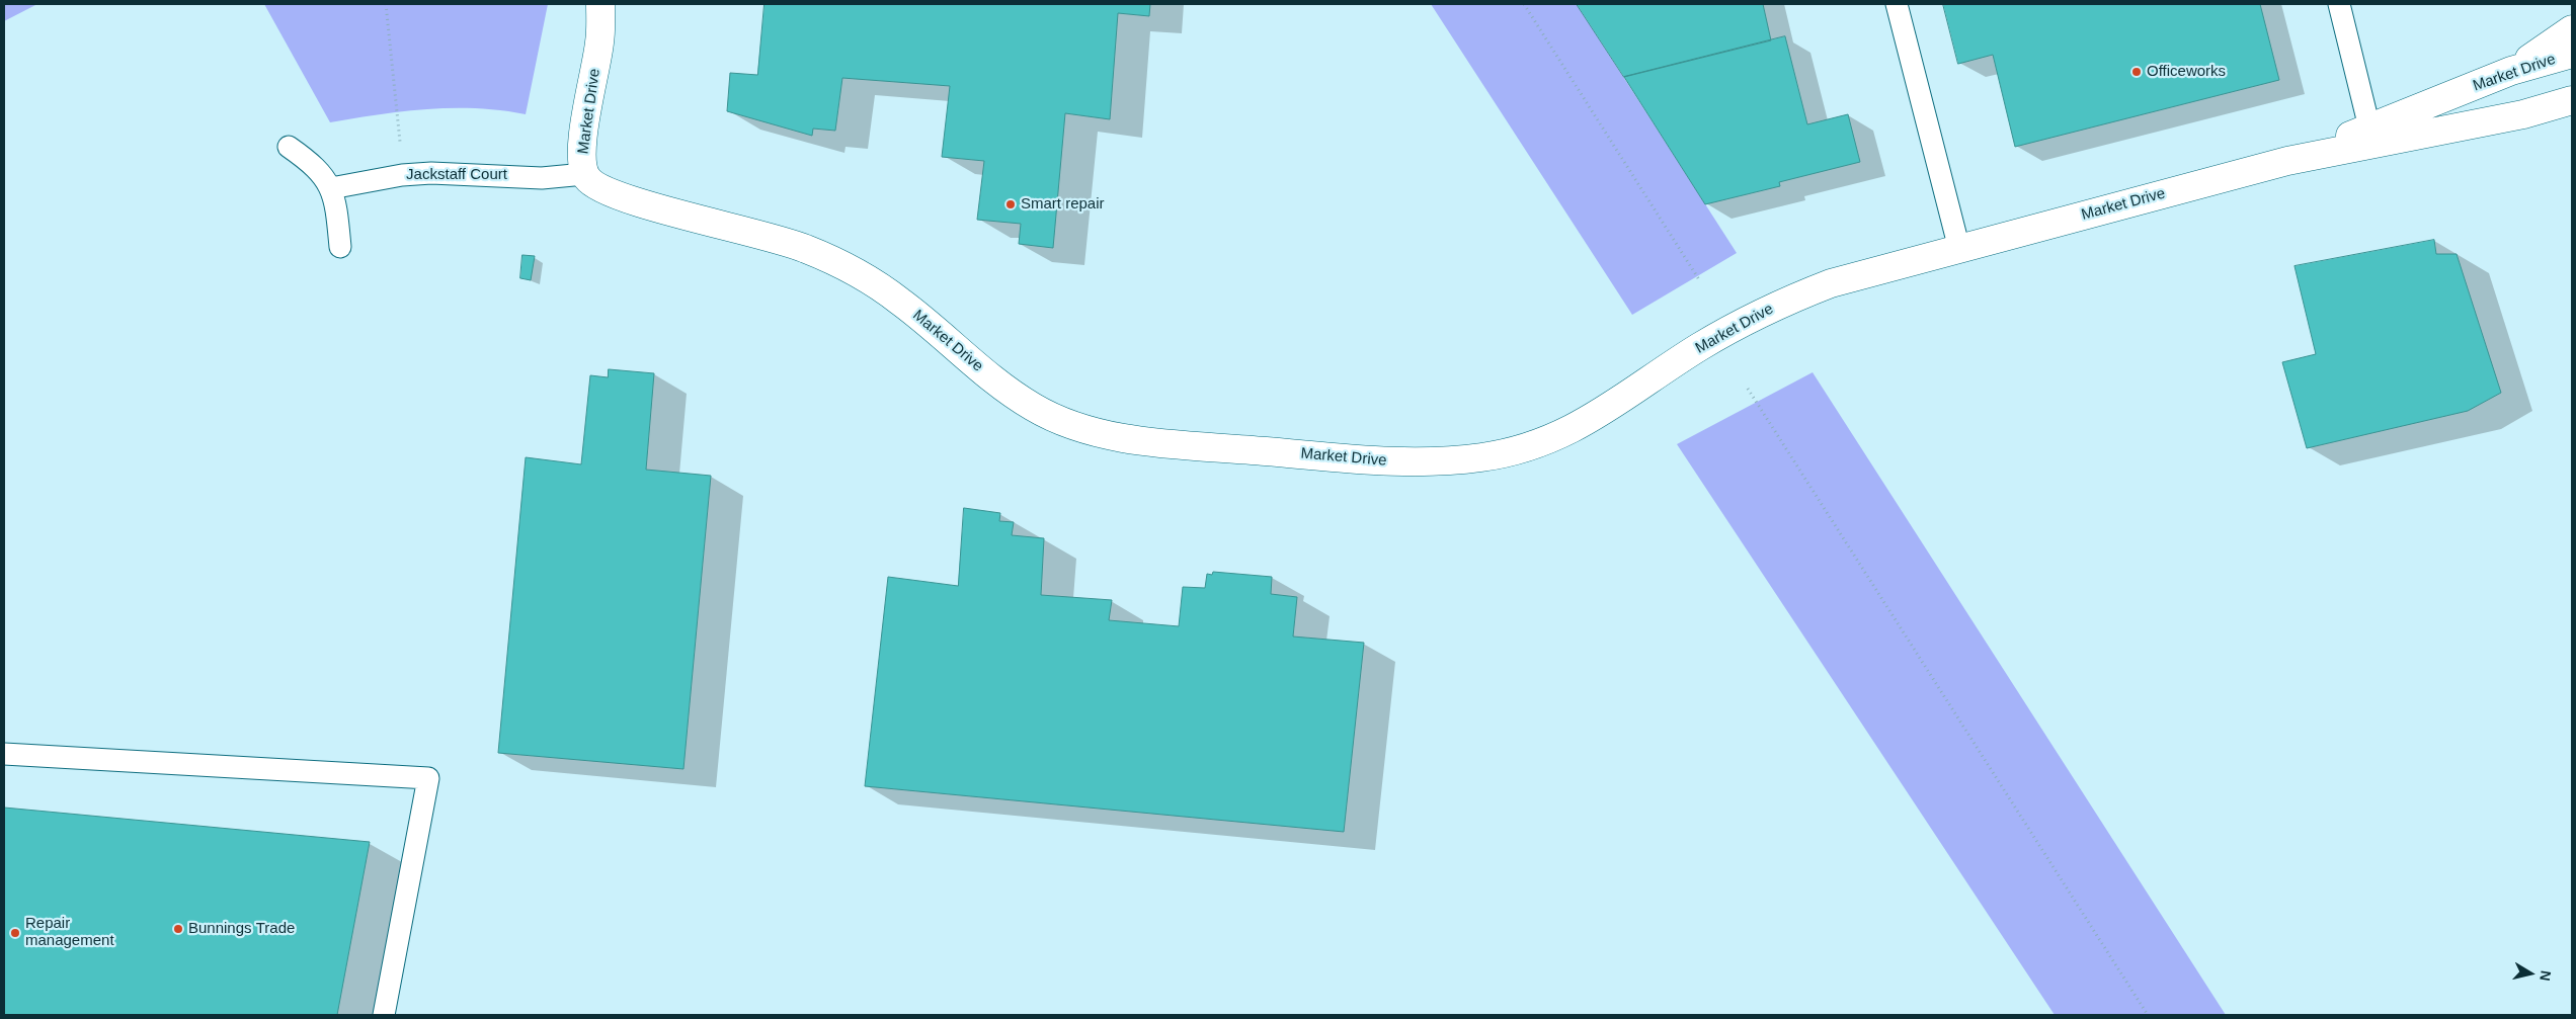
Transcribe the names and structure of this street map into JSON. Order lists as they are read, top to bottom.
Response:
{
  "streets": {
    "street": ["Market Drive"],
    "lane": ["Jackstaff Court"]
  },
  "crossings": [
    ["Market Drive", "Jackstaff Court"]
  ],
  "places": [
    "Officeworks",
    "Smart repair",
    "Bunnings Trade",
    "Repair management"
  ],
  "north": "right"
}
